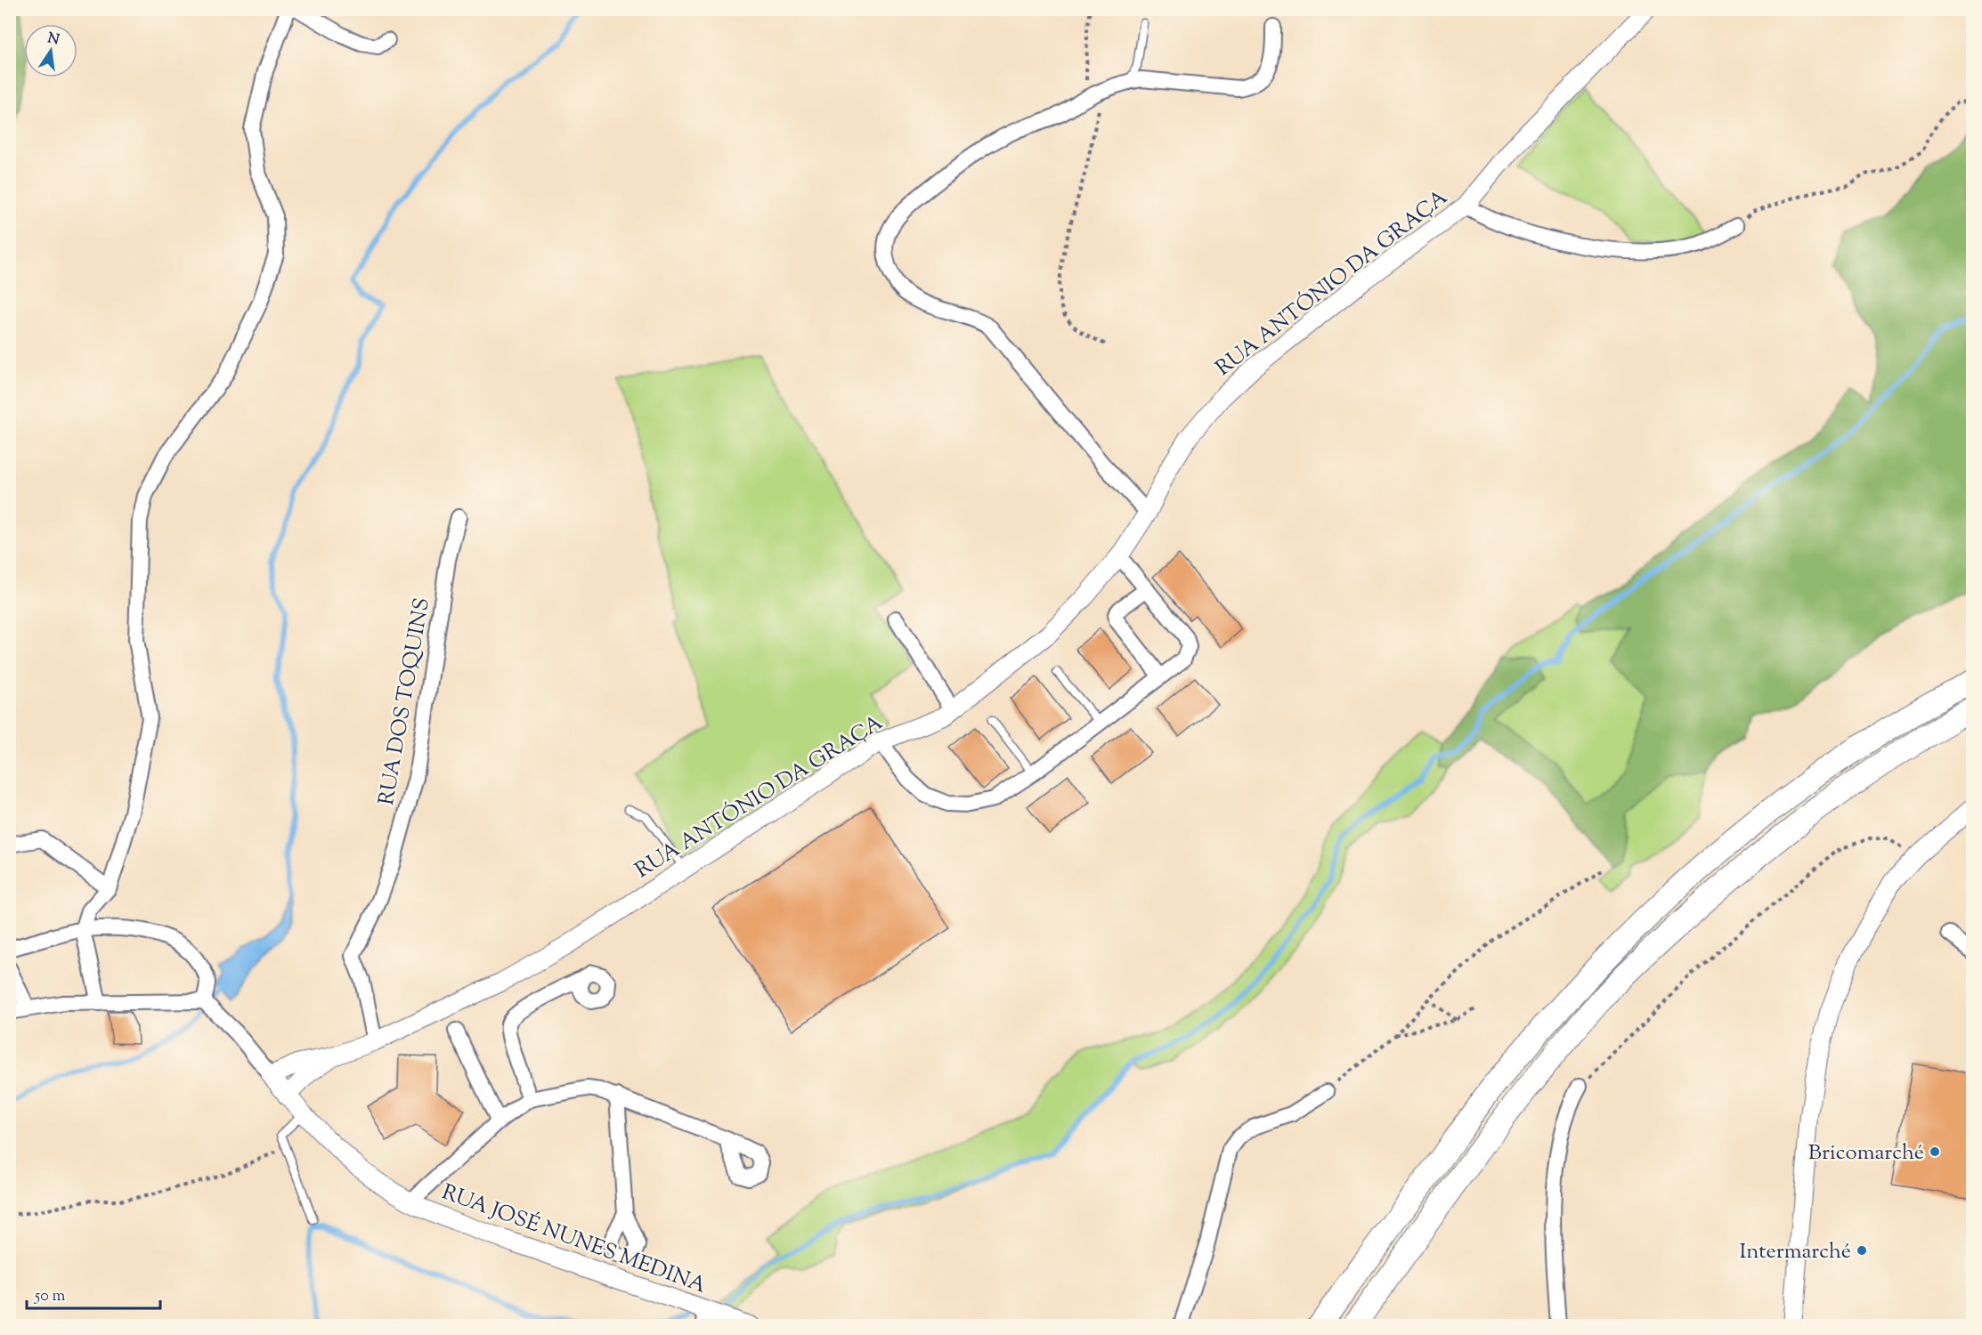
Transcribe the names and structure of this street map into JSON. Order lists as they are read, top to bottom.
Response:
{
  "streets": {
    "street": ["RUA ANTÓNIO DA GRAÇA", "RUA DOS TOQUINS", "RUA JOSÉ NUNES MEDINA"]
  },
  "crossings": [
    ["RUA ANTÓNIO DA GRAÇA", "RUA DOS TOQUINS"],
    ["RUA ANTÓNIO DA GRAÇA", "RUA JOSÉ NUNES MEDINA"]
  ],
  "places": ["Bricomarché", "Intermarché"],
  "scale_bar": "50 m",
  "north": "top"
}
